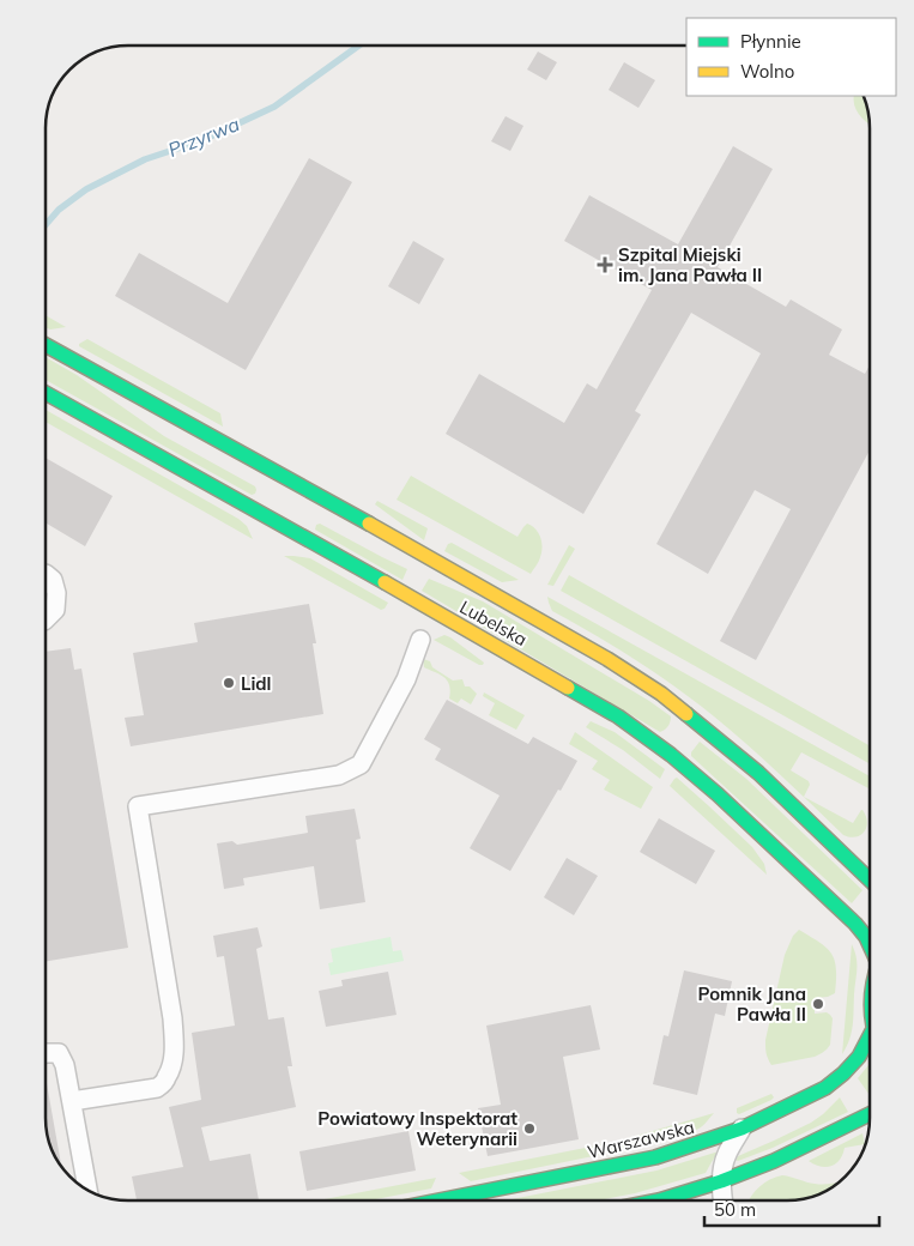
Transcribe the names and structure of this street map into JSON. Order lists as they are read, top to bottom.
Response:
{
  "streets": {
    "main road": ["Lubelska", "Warszawska"]
  },
  "water": ["Przyrwa"],
  "places": {
    "health": ["Szpital Miejski im. Jana Pawła II"],
    "other": ["Lidl", "Pomnik Jana Pawła II", "Powiatowy Inspektorat Weterynarii"]
  },
  "legend": ["Płynnie", "Wolno"],
  "scale_bar": "50 m"
}
